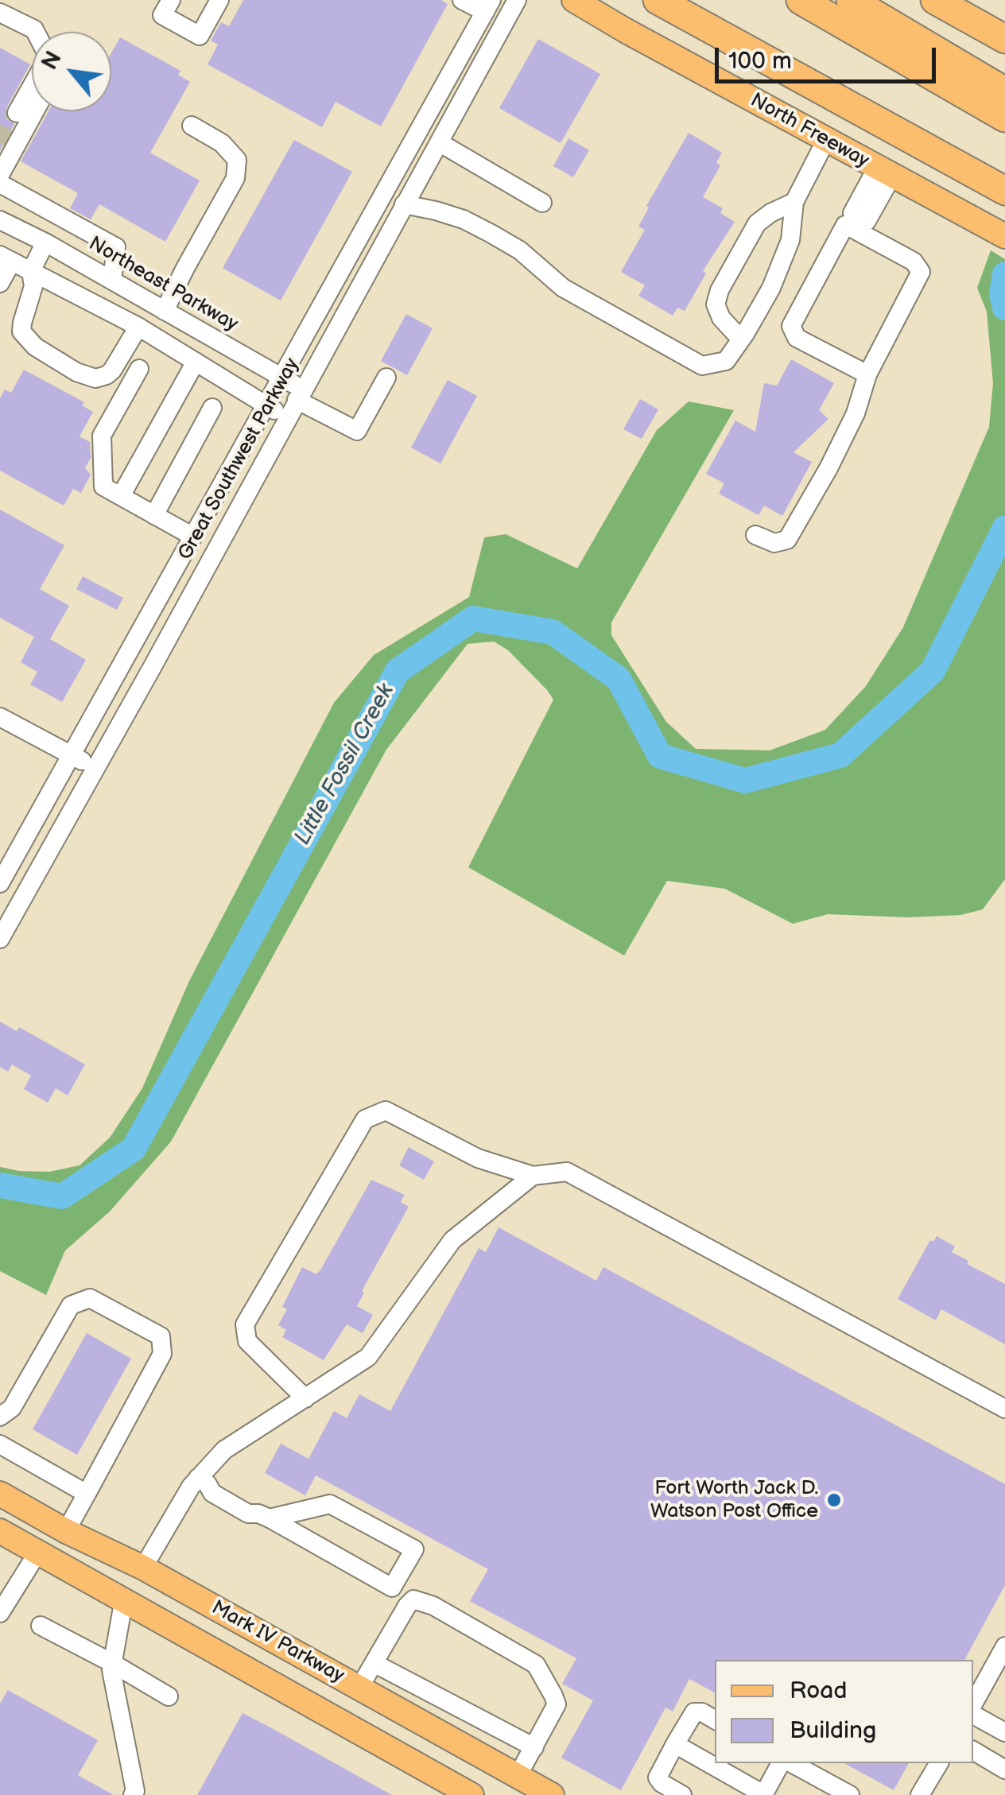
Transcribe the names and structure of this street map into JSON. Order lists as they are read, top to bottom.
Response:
{
  "streets": {
    "highway": ["North Freeway"],
    "main road": ["Mark IV Parkway"],
    "street": ["Northeast Parkway", "Great Southwest Parkway"]
  },
  "crossings": [
    ["Northeast Parkway", "Great Southwest Parkway"]
  ],
  "water": ["Little Fossil Creek"],
  "places": ["Fort Worth Jack D. Watson Post Office"],
  "legend": ["Road", "Building"],
  "scale_bar": "100 m",
  "north": "top left"
}
